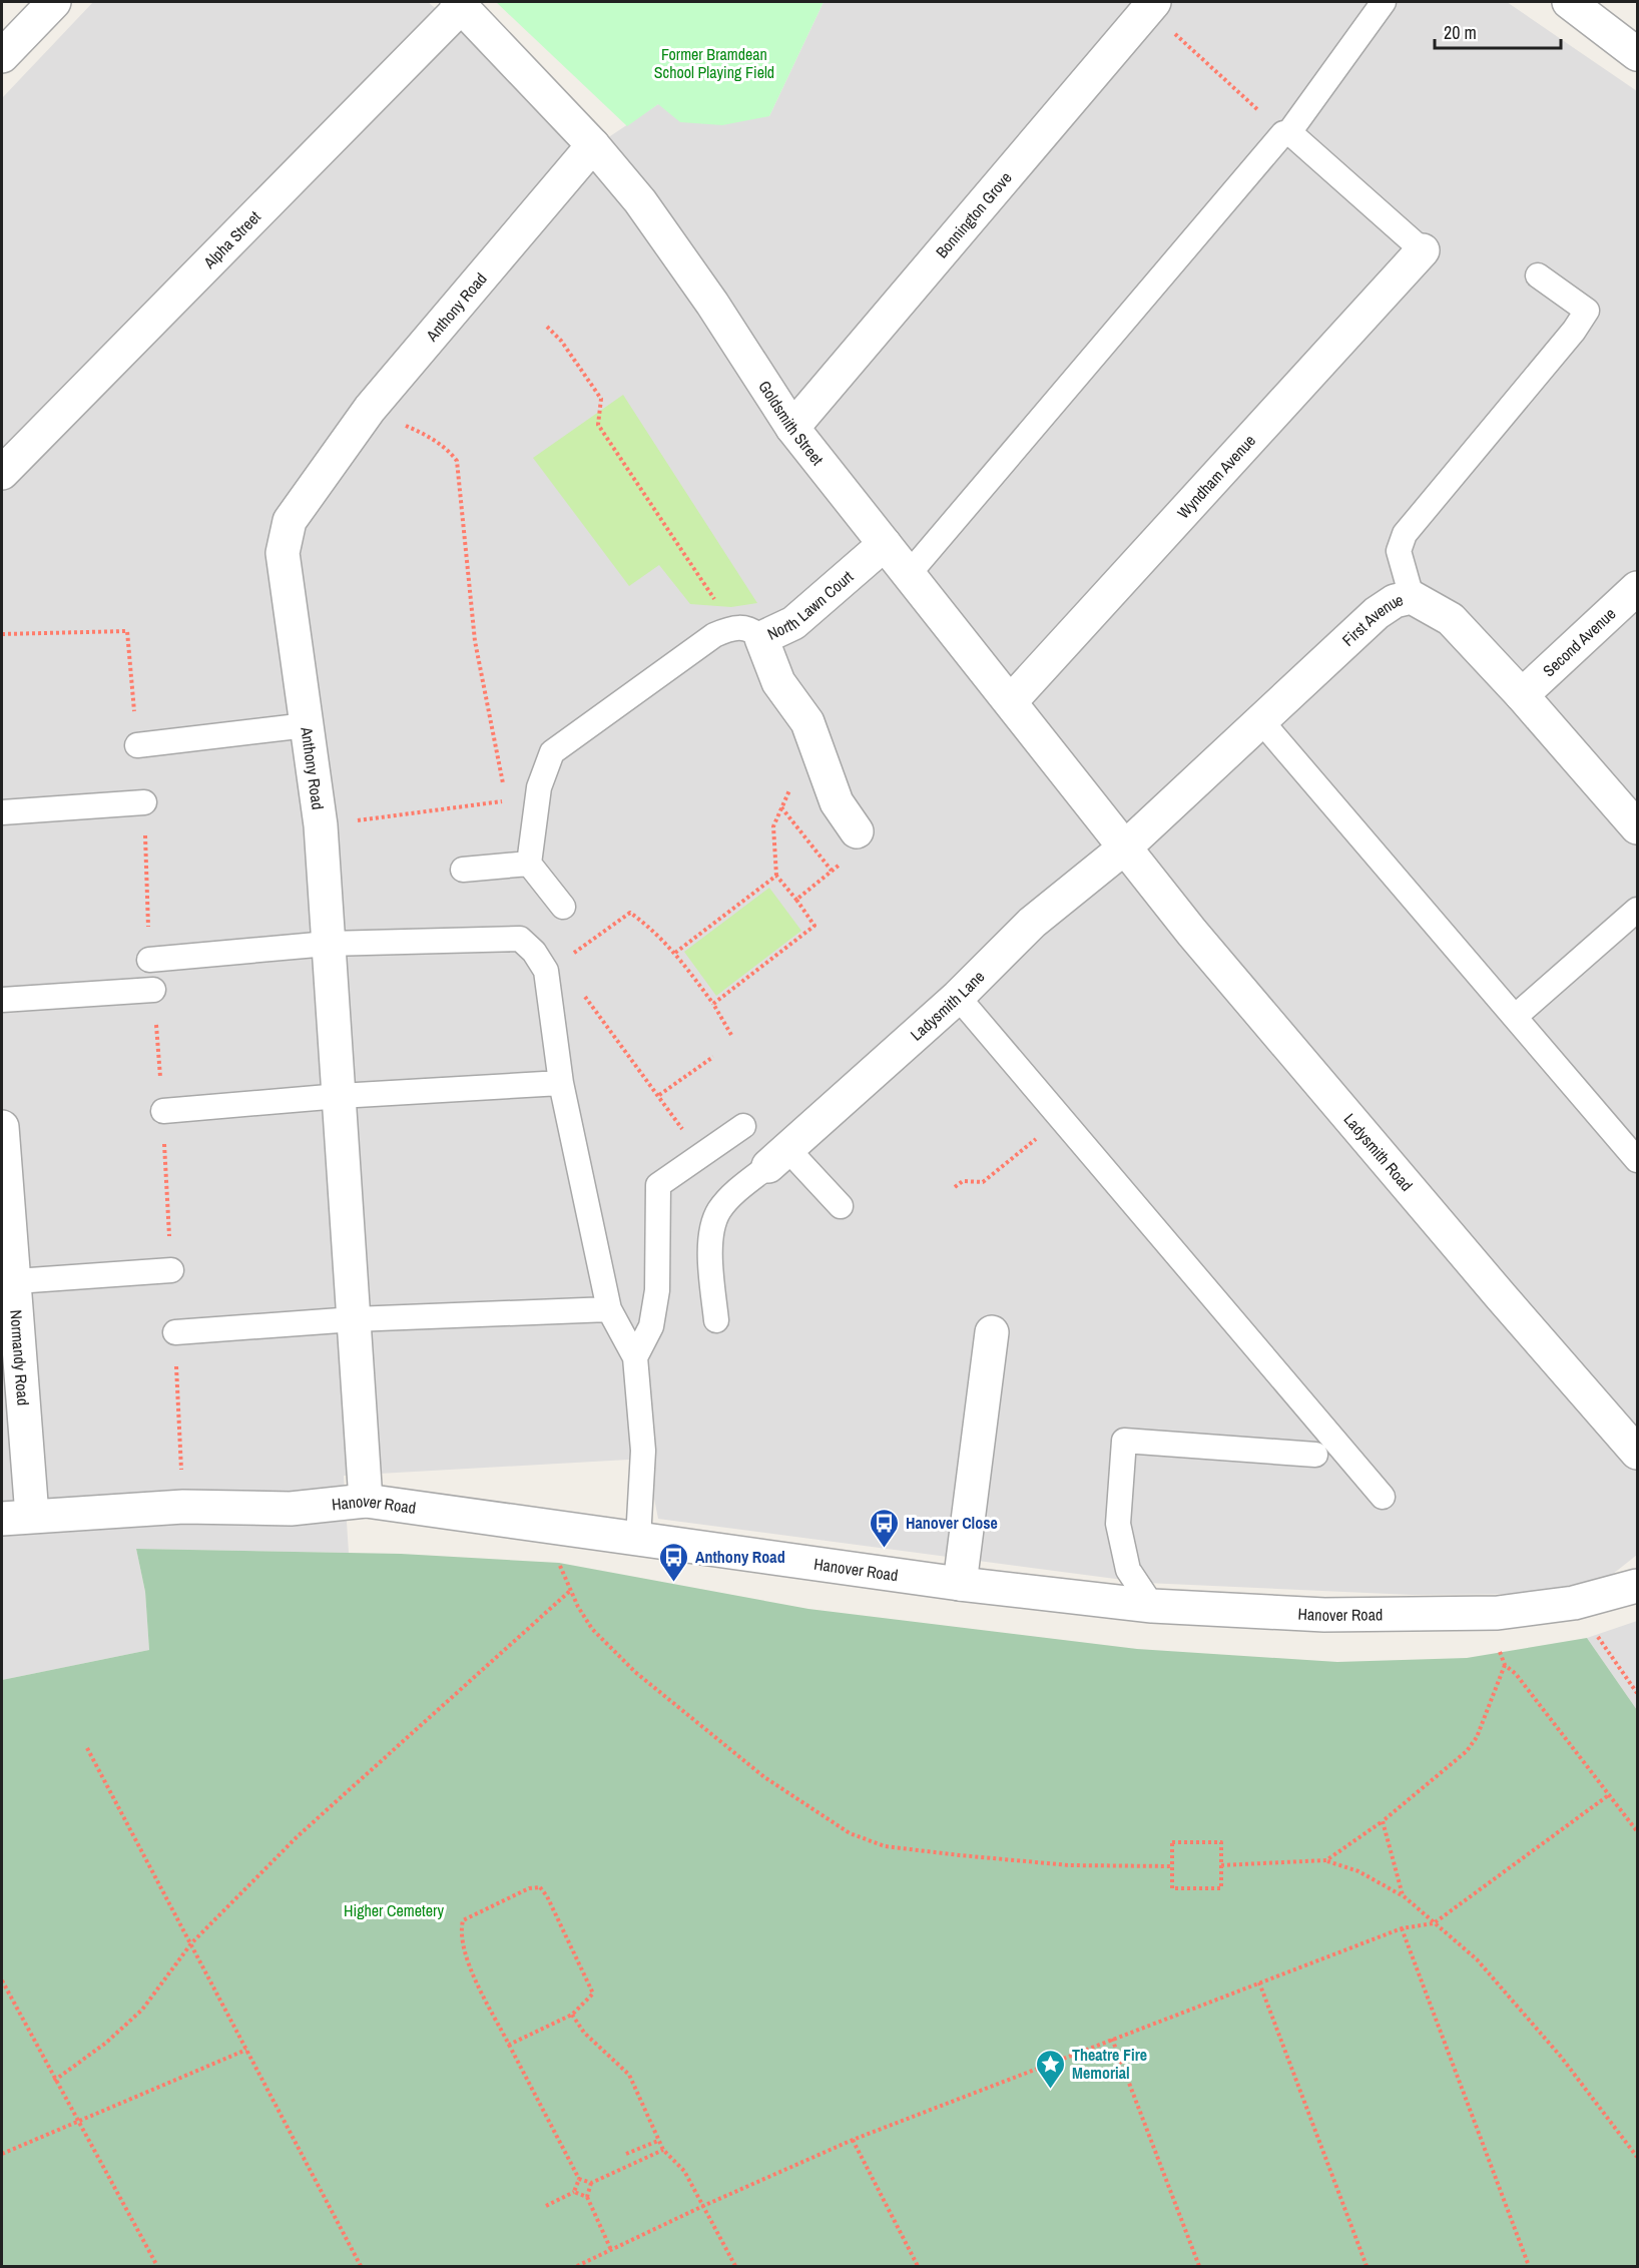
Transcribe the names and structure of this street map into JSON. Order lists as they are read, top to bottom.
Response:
{
  "streets": {
    "street": [
      "Bonnington Grove",
      "Alpha Street",
      "Anthony Road",
      "Goldsmith Street",
      "Wyndham Avenue",
      "North Lawn Court",
      "First Avenue",
      "Second Avenue",
      "Ladysmith Lane",
      "Ladysmith Road",
      "Normandy Road",
      "Hanover Road"
    ]
  },
  "crossings": [
    ["Bonnington Grove", "Goldsmith Street"],
    ["Alpha Street", "Goldsmith Street"],
    ["Anthony Road", "Goldsmith Street"],
    ["Anthony Road", "Hanover Road"],
    ["Goldsmith Street", "Wyndham Avenue"],
    ["Goldsmith Street", "North Lawn Court"],
    ["Goldsmith Street", "First Avenue"],
    ["Goldsmith Street", "Ladysmith Lane"],
    ["Goldsmith Street", "Ladysmith Road"],
    ["First Avenue", "Second Avenue"],
    ["First Avenue", "Ladysmith Lane"],
    ["First Avenue", "Ladysmith Road"],
    ["Ladysmith Lane", "Ladysmith Road"],
    ["Normandy Road", "Hanover Road"]
  ],
  "parks": ["Former Bramdean School Playing Field", "Higher Cemetery"],
  "places": {
    "bus stop": ["Hanover Close", "Anthony Road"],
    "place": ["Theatre Fire Memorial"]
  },
  "scale_bar": "20 m"
}
